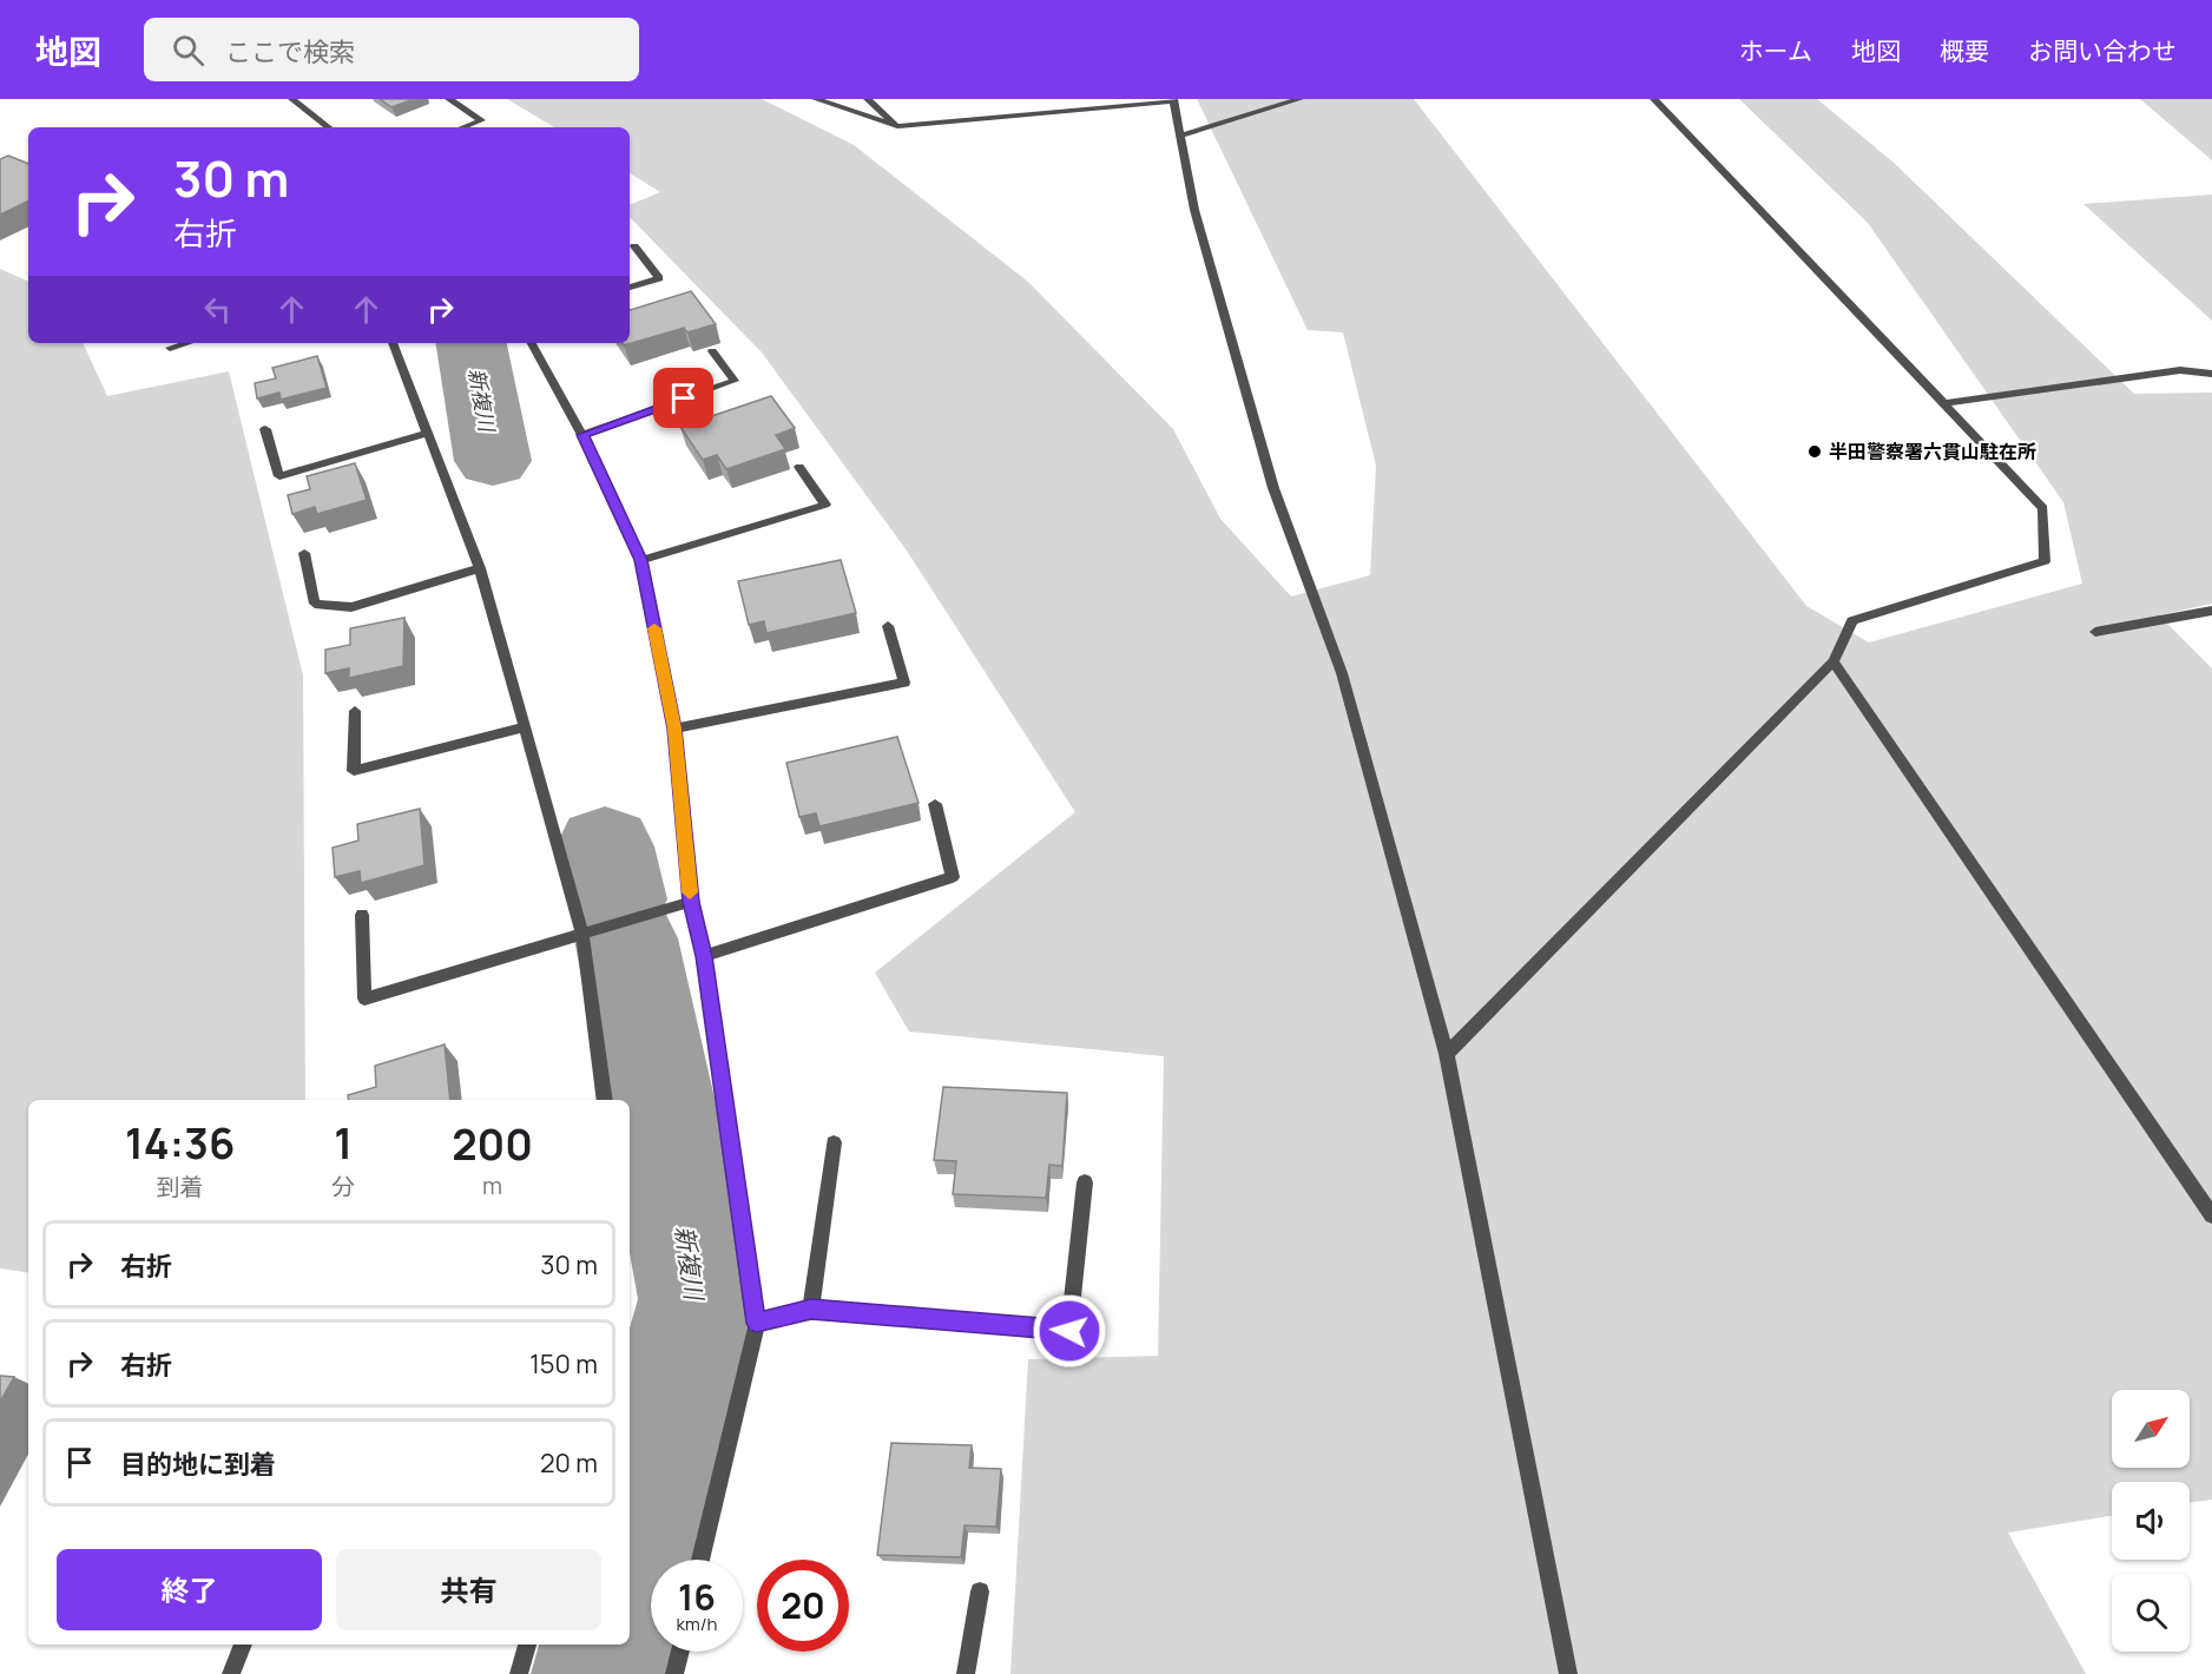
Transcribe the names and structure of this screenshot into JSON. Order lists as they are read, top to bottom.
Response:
{
  "water": ["新複川"],
  "places": ["半田警察署六貫山駐在所"],
  "north": "top right",
  "page": {
    "header": "地図",
    "search": "ここで検索",
    "nav": [
      "ホーム",
      "地図",
      "概要",
      "お問い合わせ"
    ],
    "turn": ["30 m", "右折"],
    "eta": [
      "14:36",
      "到着",
      "1",
      "分",
      "200",
      "m"
    ],
    "list": [
      {
        "name": "右折",
        "value": "30 m"
      },
      {
        "name": "右折",
        "value": "150 m"
      },
      {
        "name": "目的地に到着",
        "value": "20 m"
      }
    ],
    "buttons": ["終了", "共有"],
    "speed": "16 km/h",
    "limit": "20"
  }
}
